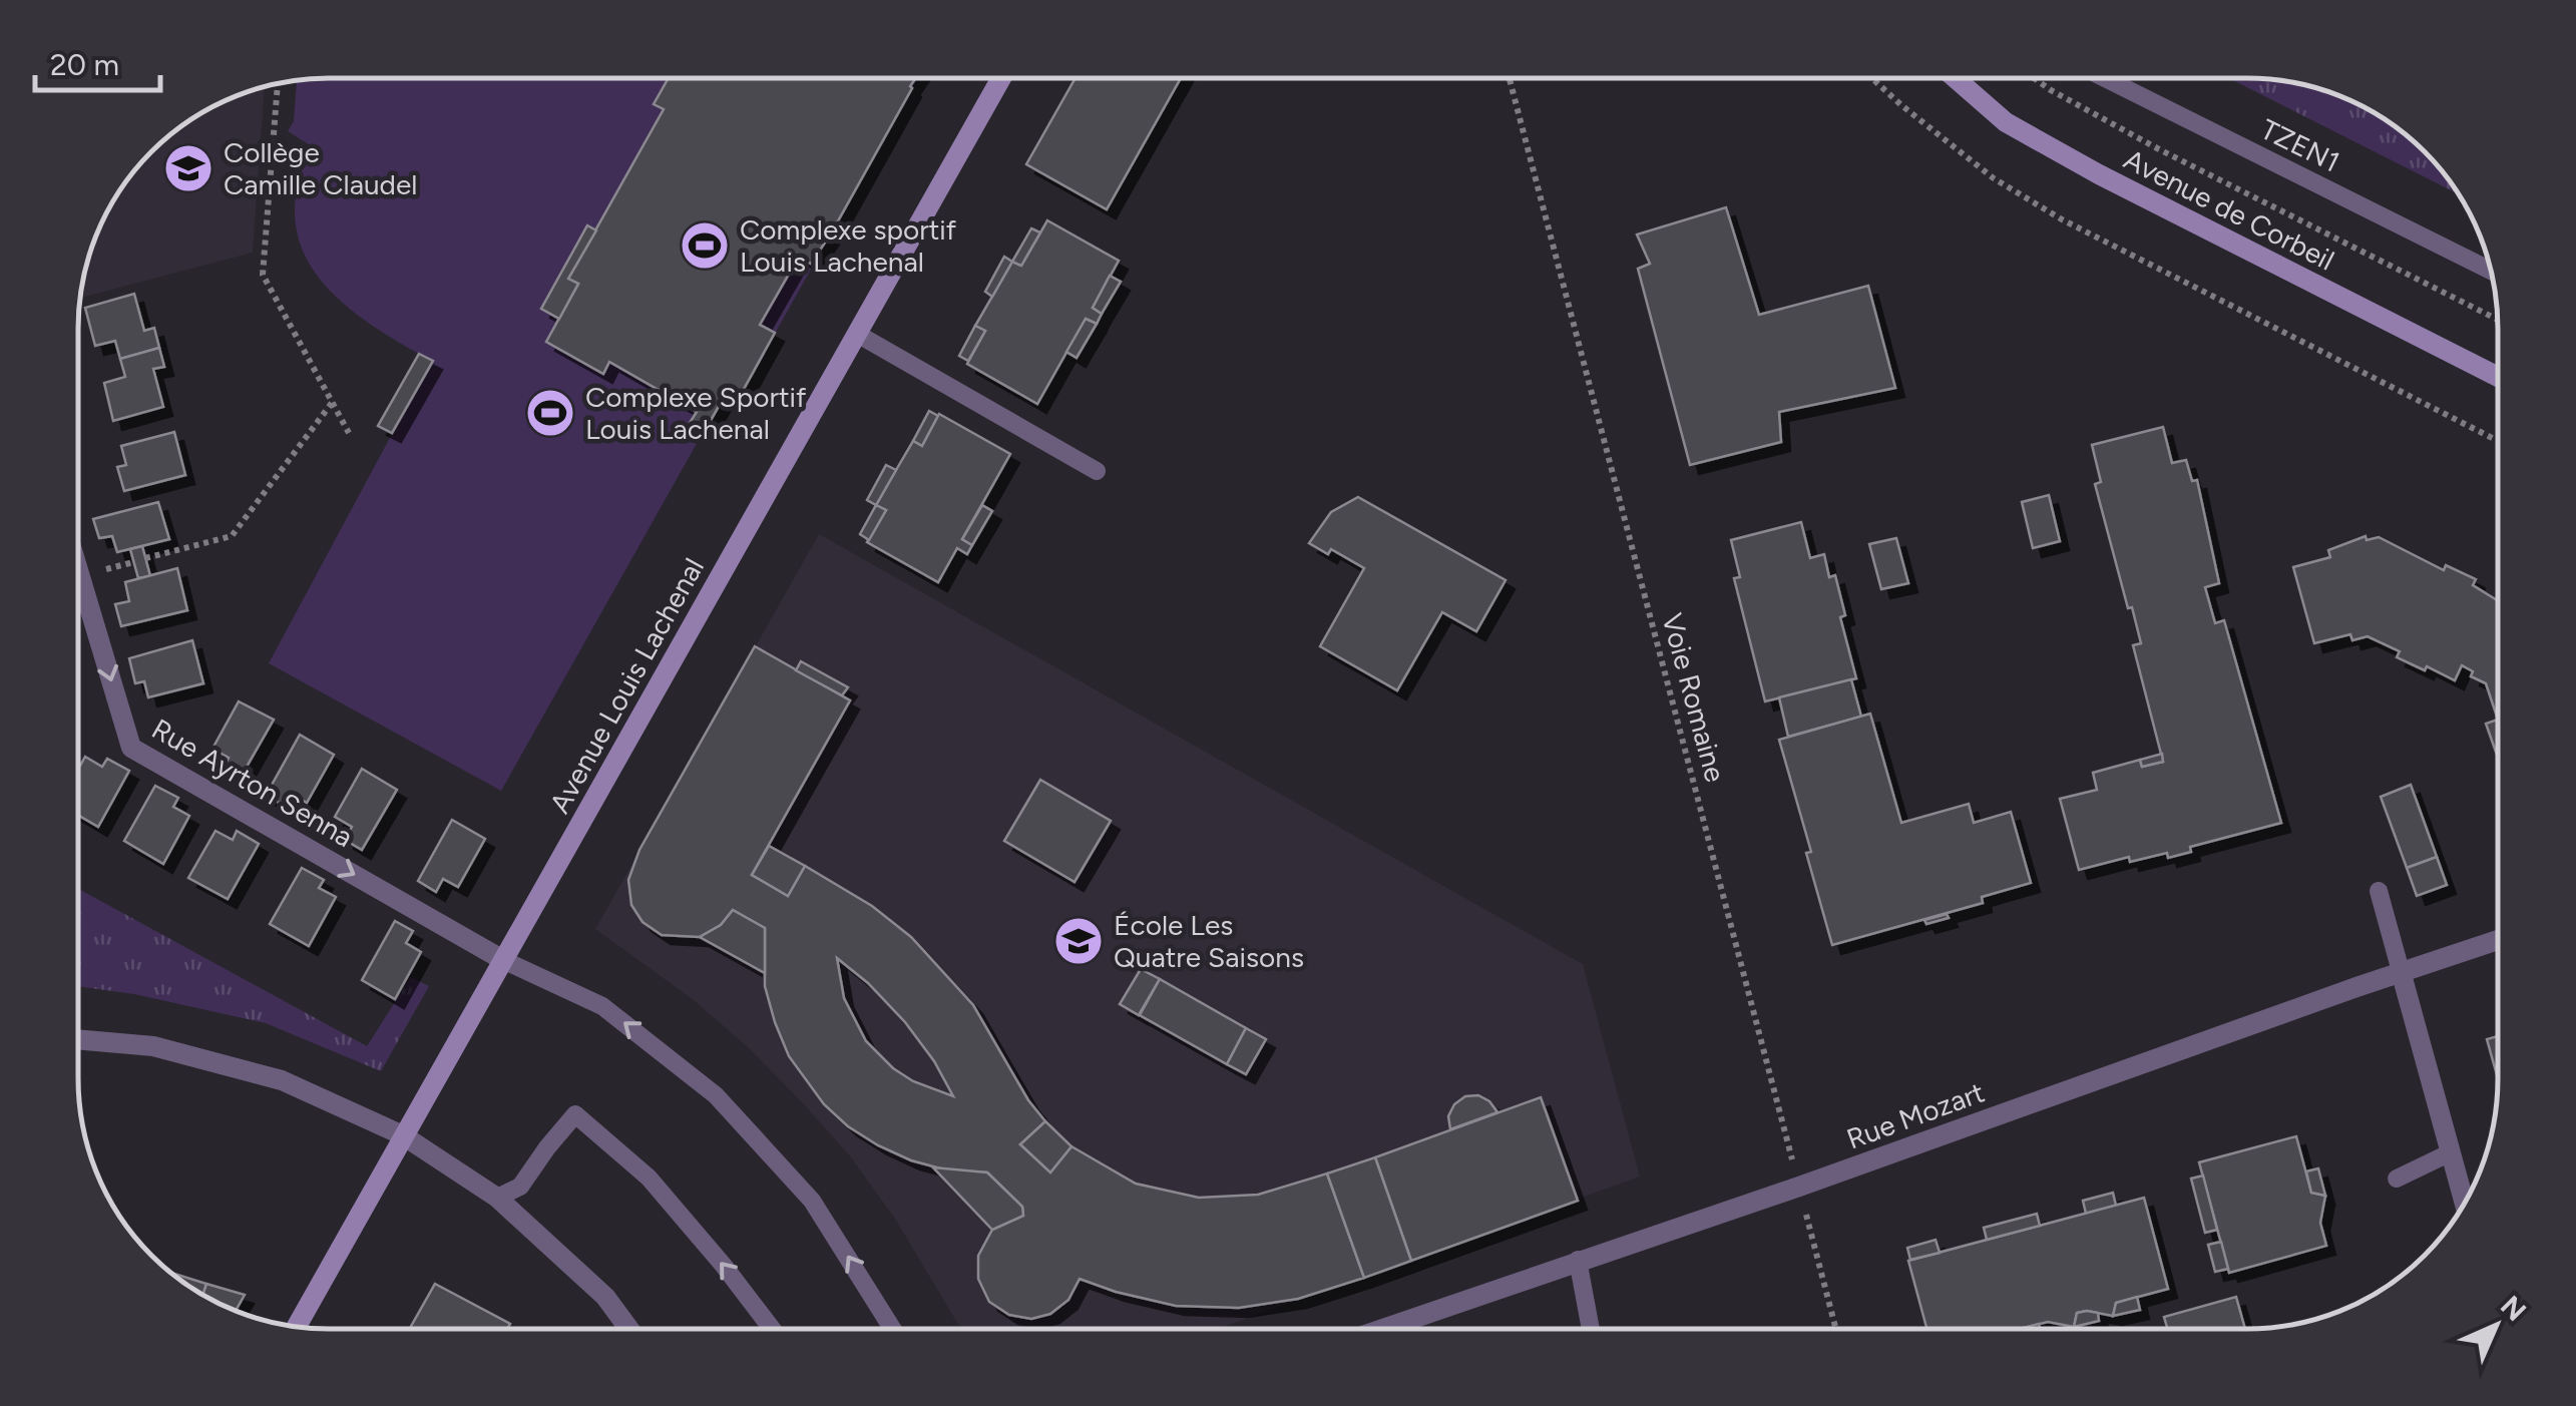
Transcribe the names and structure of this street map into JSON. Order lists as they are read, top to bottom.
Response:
{
  "streets": {
    "street": [
      "Avenue de Corbeil",
      "Avenue Louis Lachenal",
      "Rue Ayrton Senna",
      "Rue Mozart"
    ],
    "lane": ["TZEN1"],
    "path": ["Voie Romaine"]
  },
  "crossings": [
    ["Avenue Louis Lachenal", "Rue Ayrton Senna"],
    ["Voie Romaine", "Rue Mozart"]
  ],
  "one_way": ["Rue Ayrton Senna"],
  "places": {
    "school or university": ["Collège Camille Claudel", "École Les Quatre Saisons"],
    "sports": ["Complexe sportif Louis Lachenal", "Complexe Sportif Louis Lachenal"]
  },
  "scale_bar": "20 m",
  "north": "top right"
}
